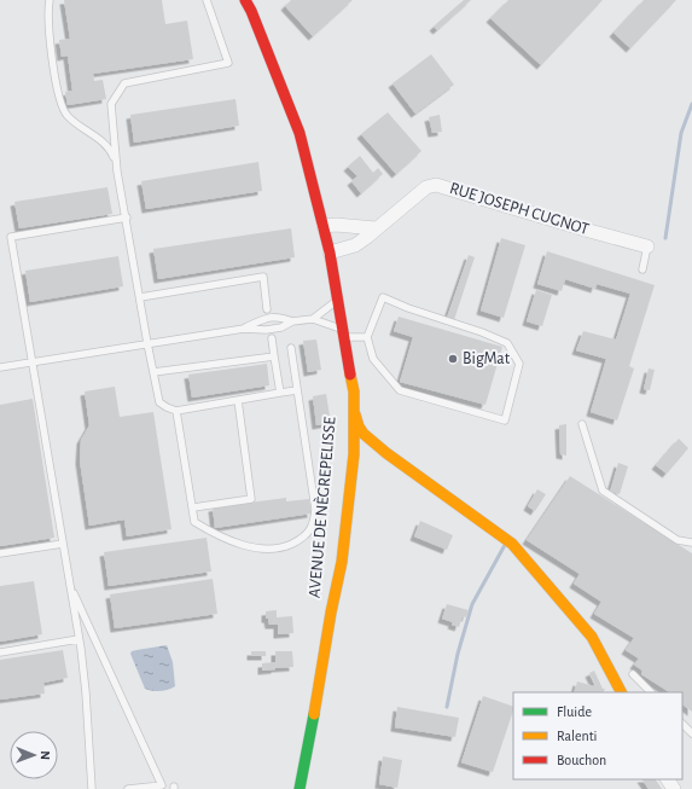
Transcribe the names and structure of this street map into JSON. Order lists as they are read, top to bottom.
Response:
{
  "streets": {
    "main road": ["AVENUE DE NÈGREPELISSE"],
    "street": ["RUE JOSEPH CUGNOT"]
  },
  "crossings": [
    ["RUE JOSEPH CUGNOT", "AVENUE DE NÈGREPELISSE"]
  ],
  "places": ["BigMat"],
  "legend": ["Fluide", "Ralenti", "Bouchon"],
  "north": "right"
}
